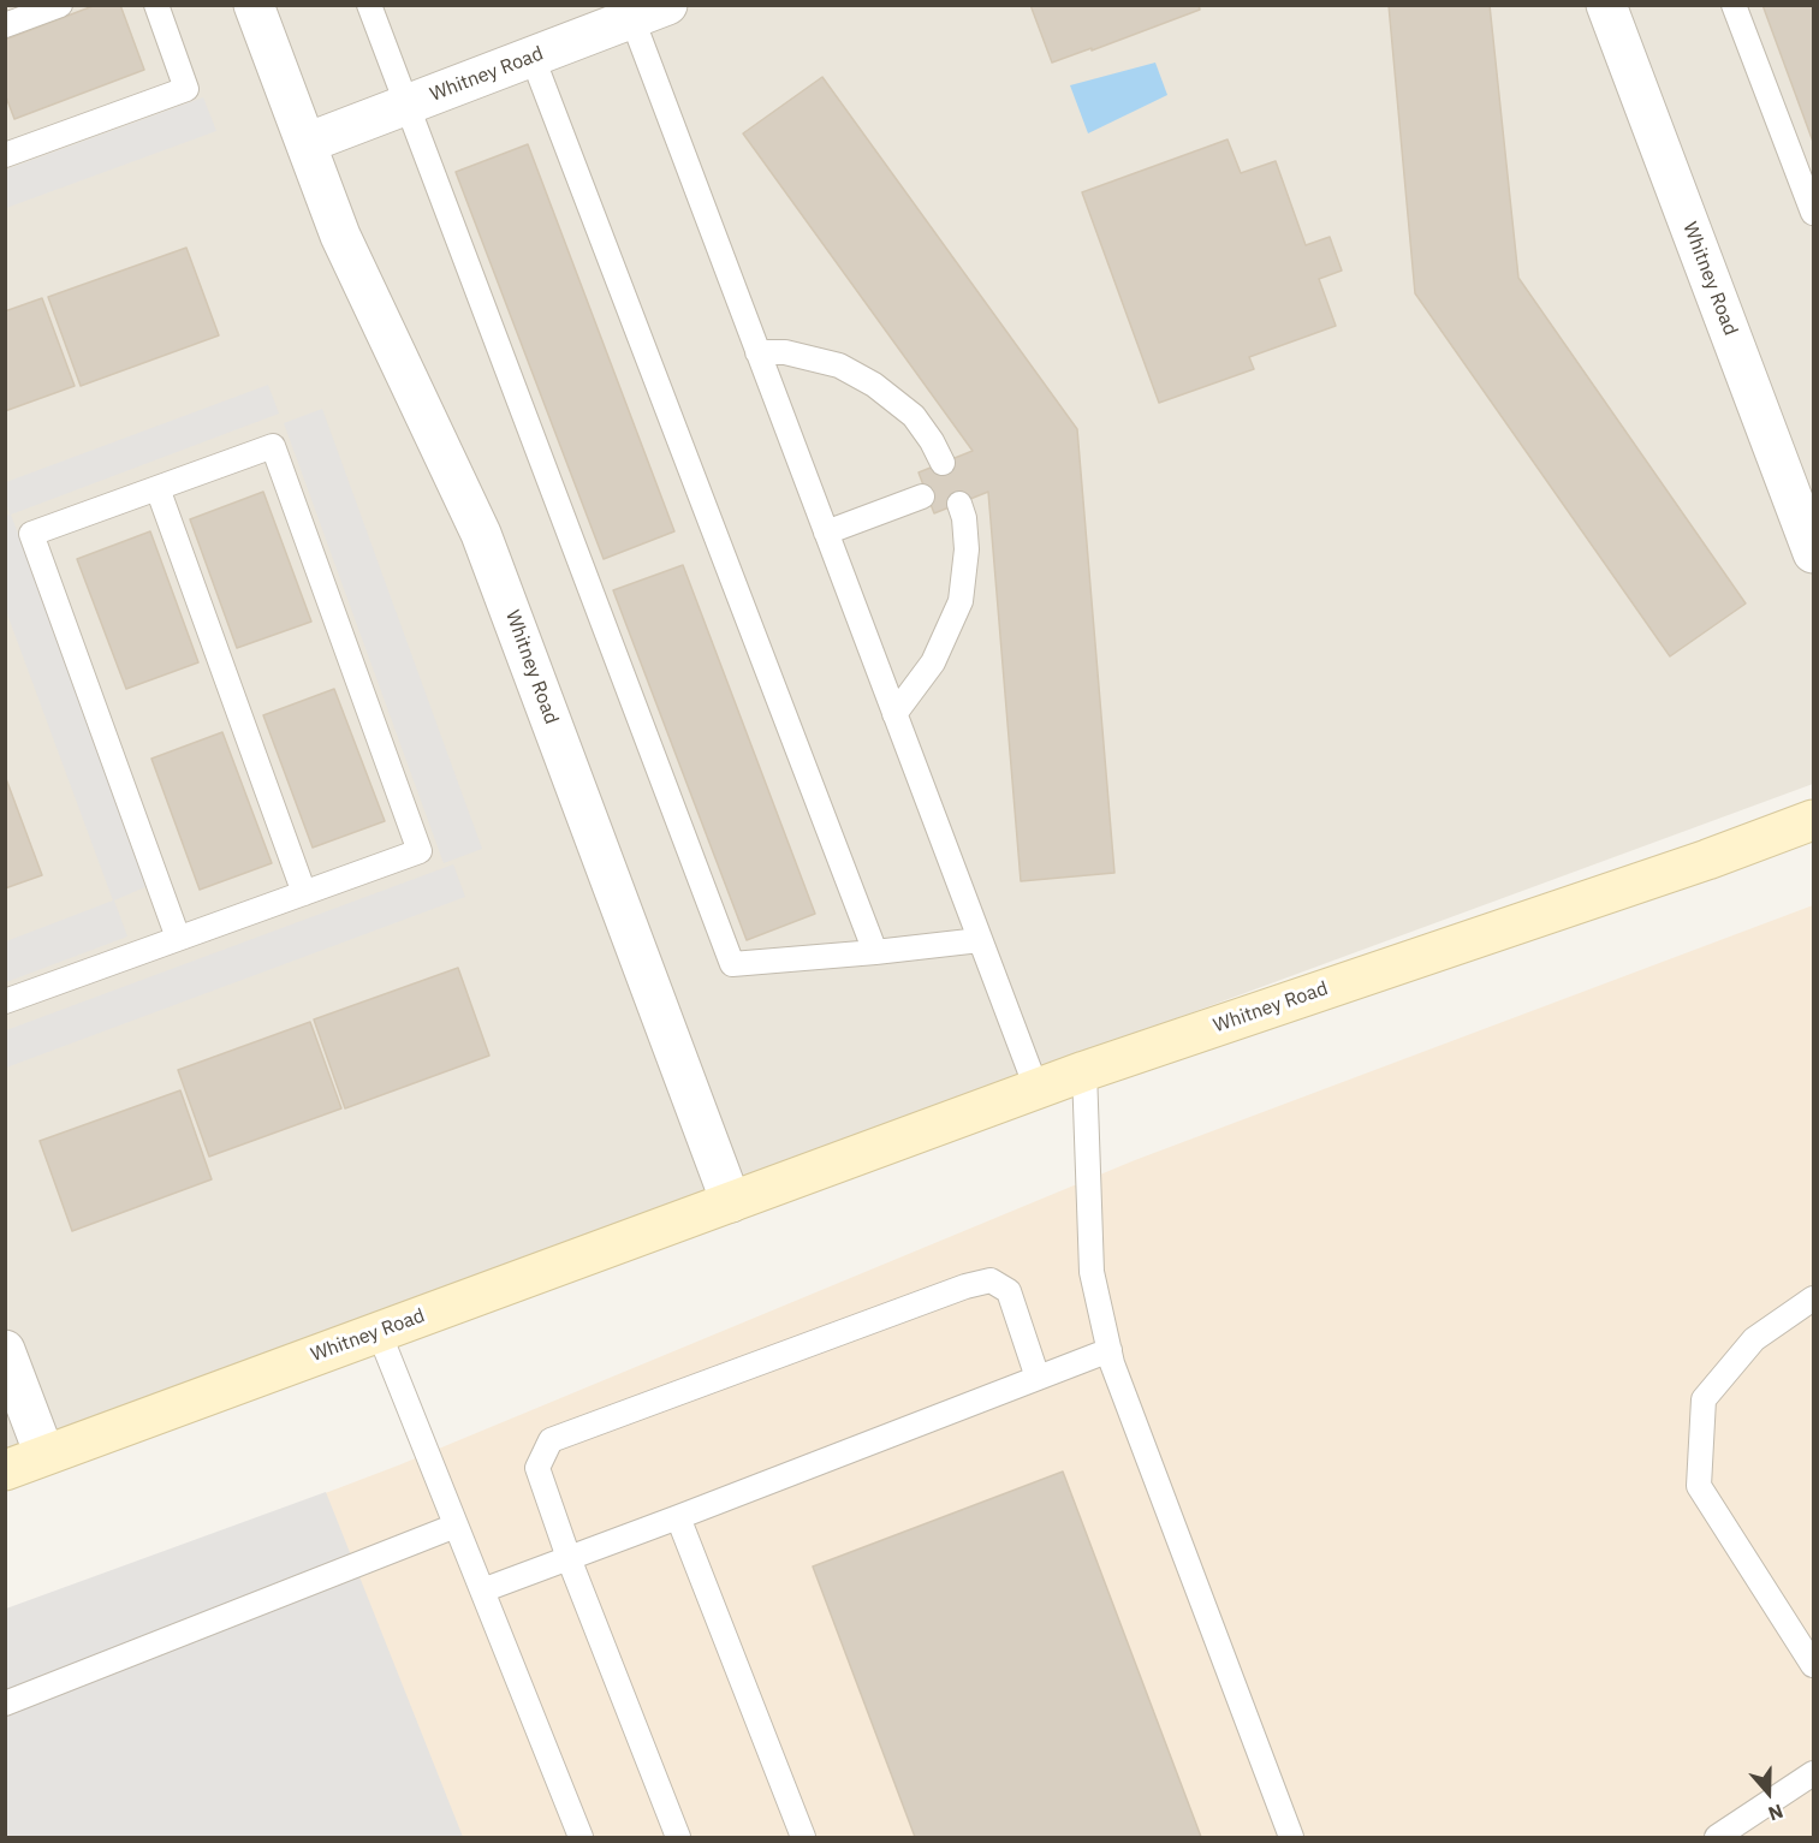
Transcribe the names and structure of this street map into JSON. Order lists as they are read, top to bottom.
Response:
{
  "streets": {
    "street": ["Whitney Road"]
  },
  "north": "bottom"
}
